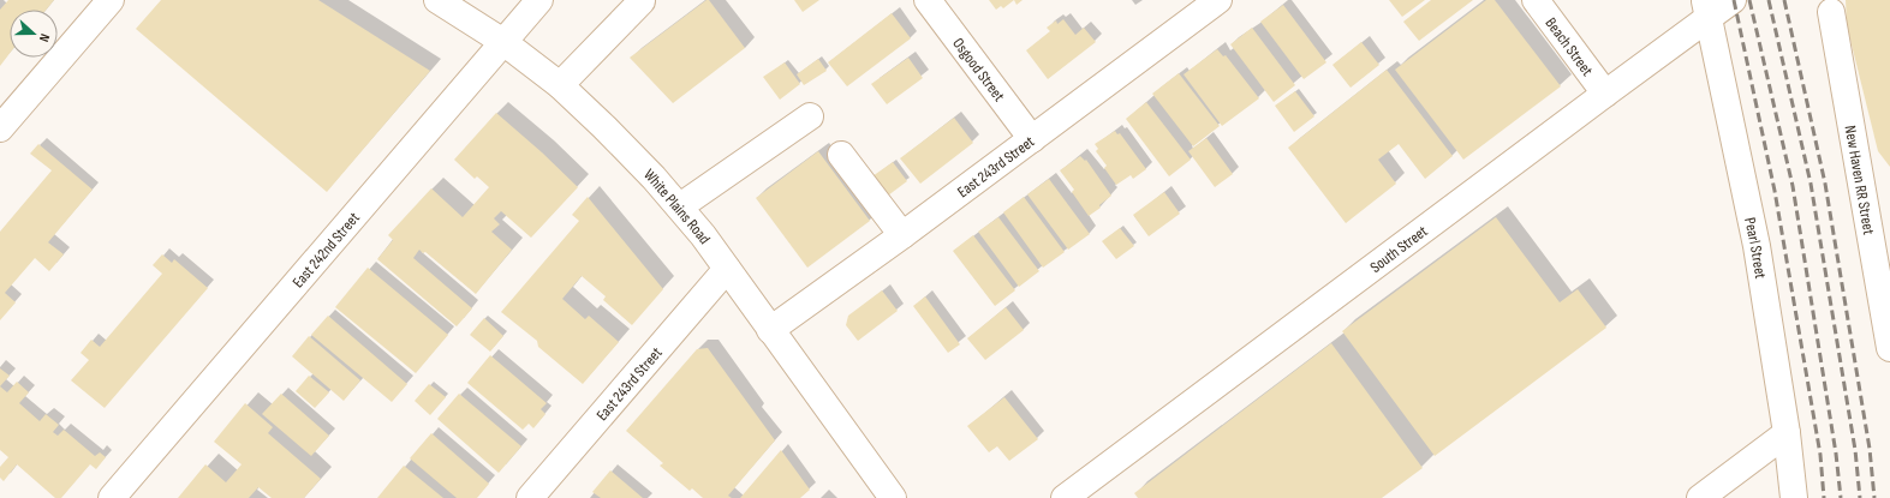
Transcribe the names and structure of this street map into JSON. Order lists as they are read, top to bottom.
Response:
{
  "streets": {
    "street": [
      "Beach Street",
      "Osgood Street",
      "East 243rd Street",
      "New Haven RR Street",
      "White Plains Road",
      "Pearl Street",
      "South Street",
      "East 242nd Street"
    ]
  },
  "crossings": [
    ["Beach Street", "South Street"],
    ["Osgood Street", "East 243rd Street"],
    ["East 243rd Street", "White Plains Road"],
    ["White Plains Road", "East 242nd Street"],
    ["Pearl Street", "South Street"]
  ],
  "north": "right"
}
